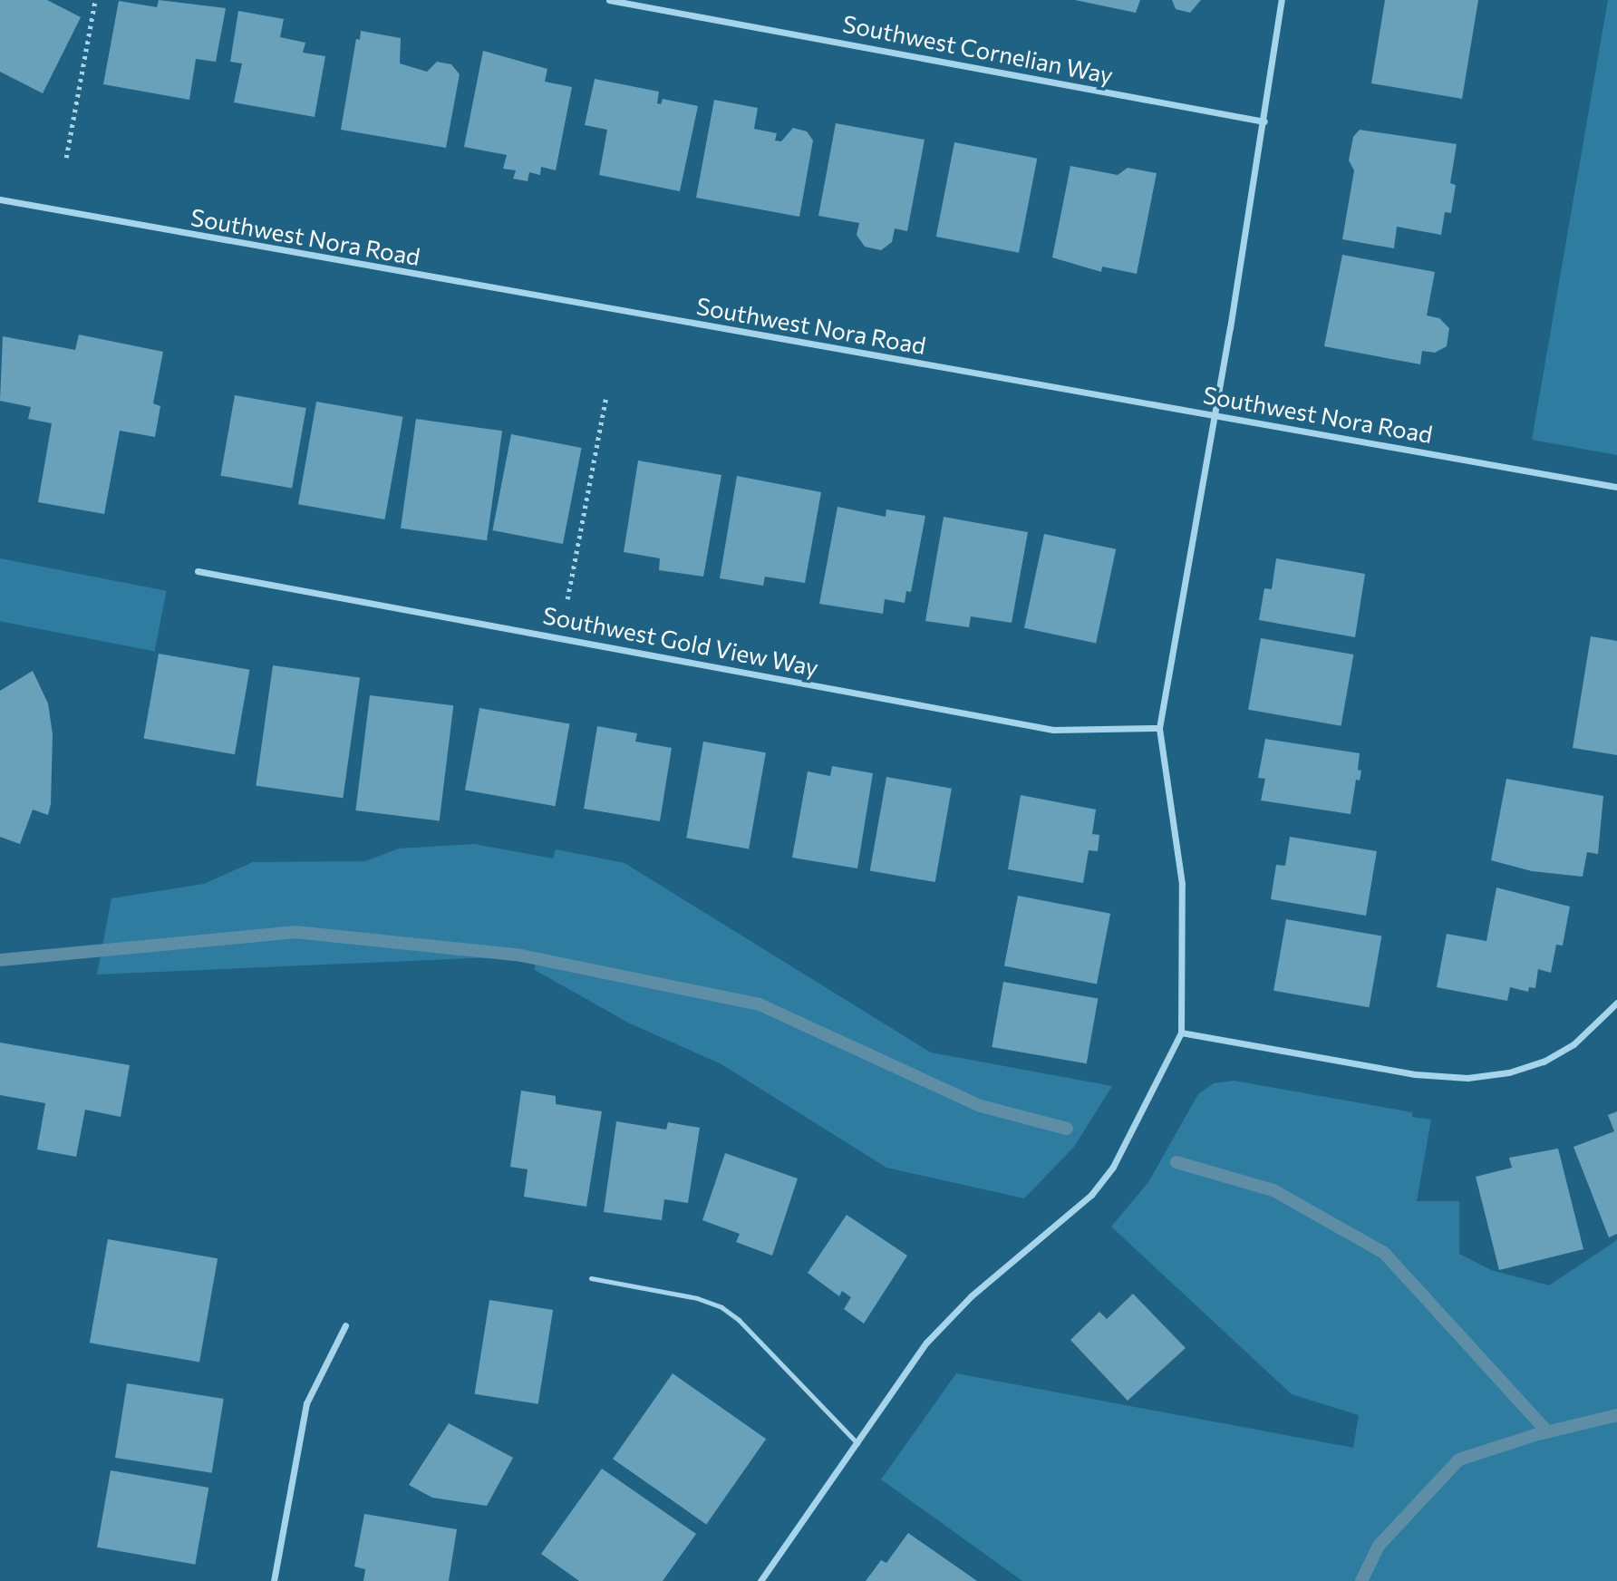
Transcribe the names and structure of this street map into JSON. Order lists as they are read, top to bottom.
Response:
{
  "streets": {
    "street": ["Southwest Cornelian Way", "Southwest Nora Road", "Southwest Gold View Way"]
  }
}
